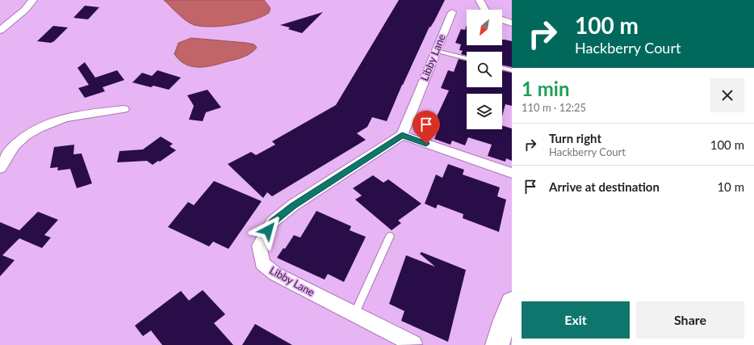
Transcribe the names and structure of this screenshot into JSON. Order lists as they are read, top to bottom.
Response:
{
  "streets": {
    "street": ["Libby Lane"]
  },
  "north": "bottom left",
  "page": {
    "turn": ["100 m", "Hackberry Court"],
    "heading": ["1 min", "110 m · 12:25"],
    "list": [
      {
        "name": "Turn right",
        "note": "Hackberry Court",
        "value": "100 m"
      },
      {
        "name": "Arrive at destination",
        "value": "10 m"
      }
    ],
    "buttons": ["Exit", "Share"]
  }
}
